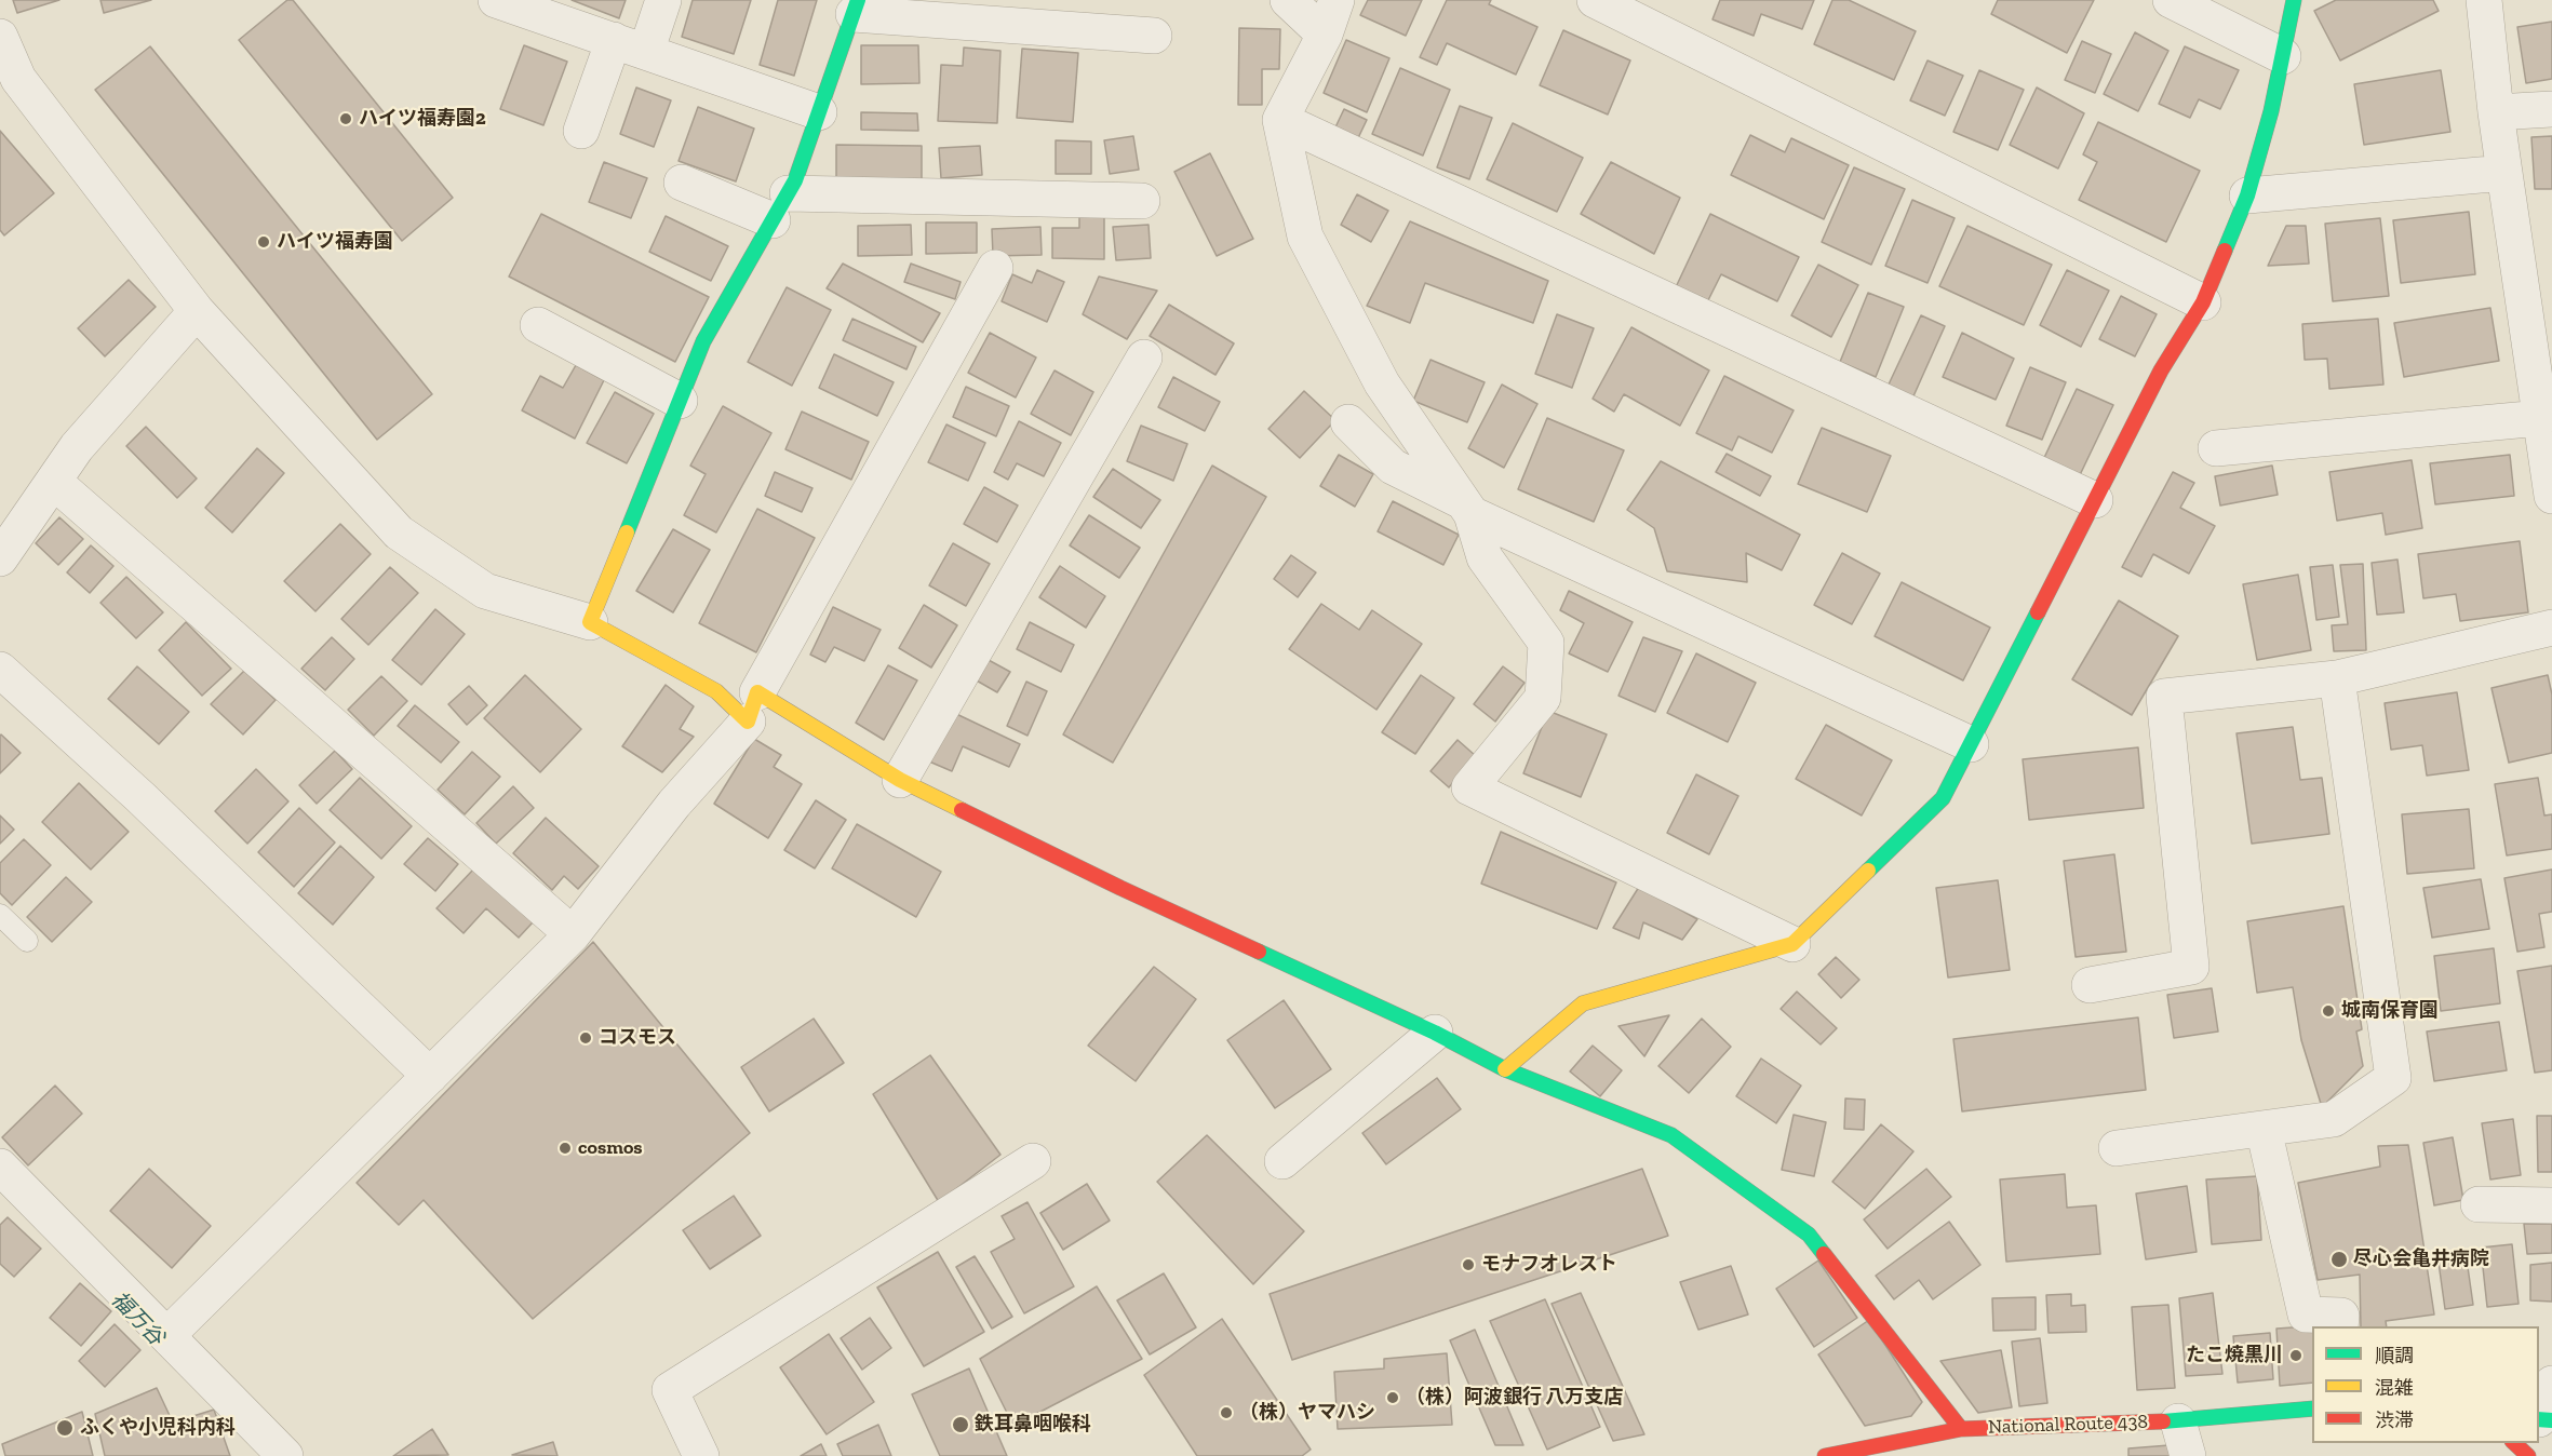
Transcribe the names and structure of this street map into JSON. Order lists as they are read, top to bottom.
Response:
{
  "streets": {
    "main road": ["National Route 438"]
  },
  "water": ["福万谷"],
  "places": [
    "ハイツ福寿園2",
    "ハイツ福寿園",
    "城南保育園",
    "コスモス",
    "cosmos",
    "尽心会亀井病院",
    "モナフオレスト",
    "たこ焼黒川",
    "（株）阿波銀行 八万支店",
    "（株）ヤマハシ",
    "鉄耳鼻咽喉科",
    "ふくや小児科内科"
  ],
  "legend": ["順調", "混雑", "渋滞"]
}
